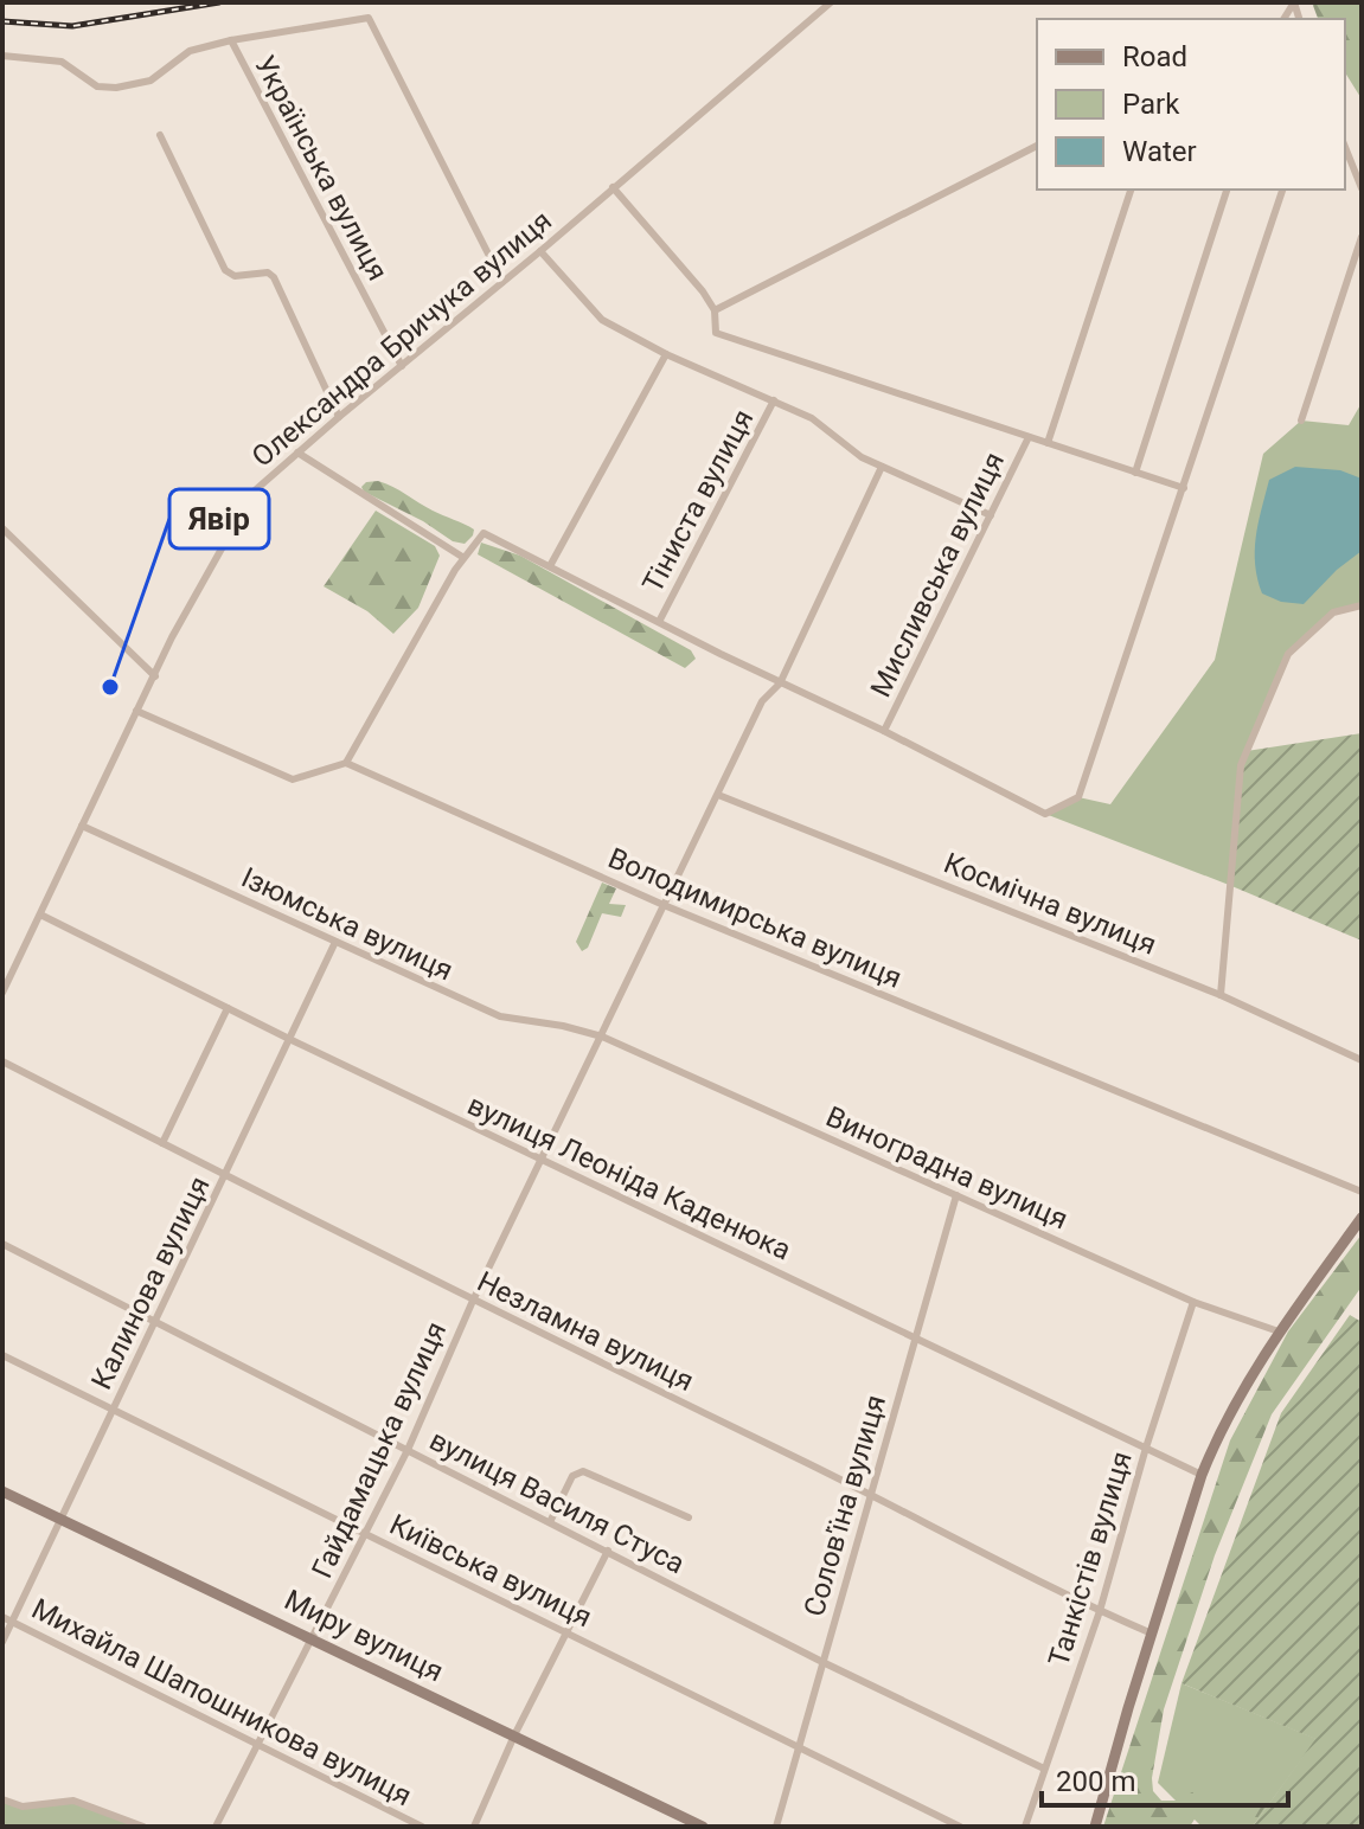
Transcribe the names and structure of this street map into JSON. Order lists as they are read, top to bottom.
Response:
{
  "streets": {
    "main road": ["Миру вулиця"],
    "street": [
      "Українська вулиця",
      "Олександра Бричука вулиця",
      "Тіниста вулиця",
      "Мисливська вулиця",
      "Космічна вулиця",
      "Володимирська вулиця",
      "Ізюмська вулиця",
      "Виноградна вулиця",
      "вулиця Леоніда Каденюка",
      "Калинова вулиця",
      "Незламна вулиця",
      "Гайдамацька вулиця",
      "вулиця Василя Стуса",
      "Солов'їна вулиця",
      "Танкістів вулиця",
      "Київська вулиця",
      "Михайла Шапошникова вулиця"
    ]
  },
  "crossings": [
    ["Українська вулиця", "Олександра Бричука вулиця"],
    ["Олександра Бричука вулиця", "Ізюмська вулиця"],
    ["Олександра Бричука вулиця", "вулиця Леоніда Каденюка"],
    ["Космічна вулиця", "Гайдамацька вулиця"],
    ["Володимирська вулиця", "Гайдамацька вулиця"],
    ["Ізюмська вулиця", "Виноградна вулиця"],
    ["Ізюмська вулиця", "Калинова вулиця"],
    ["Ізюмська вулиця", "Гайдамацька вулиця"],
    ["Виноградна вулиця", "Гайдамацька вулиця"],
    ["Виноградна вулиця", "Солов'їна вулиця"],
    ["Виноградна вулиця", "Танкістів вулиця"],
    ["вулиця Леоніда Каденюка", "Калинова вулиця"],
    ["вулиця Леоніда Каденюка", "Гайдамацька вулиця"],
    ["вулиця Леоніда Каденюка", "Солов'їна вулиця"],
    ["вулиця Леоніда Каденюка", "Танкістів вулиця"],
    ["Калинова вулиця", "Незламна вулиця"],
    ["Калинова вулиця", "вулиця Василя Стуса"],
    ["Калинова вулиця", "Київська вулиця"],
    ["Калинова вулиця", "Миру вулиця"],
    ["Калинова вулиця", "Михайла Шапошникова вулиця"],
    ["Незламна вулиця", "Гайдамацька вулиця"],
    ["Незламна вулиця", "Солов'їна вулиця"],
    ["Незламна вулиця", "Танкістів вулиця"],
    ["Гайдамацька вулиця", "вулиця Василя Стуса"],
    ["Гайдамацька вулиця", "Київська вулиця"],
    ["Гайдамацька вулиця", "Миру вулиця"],
    ["Гайдамацька вулиця", "Михайла Шапошникова вулиця"],
    ["вулиця Василя Стуса", "Солов'їна вулиця"],
    ["вулиця Василя Стуса", "Танкістів вулиця"],
    ["Солов'їна вулиця", "Київська вулиця"]
  ],
  "places": ["Явiр"],
  "legend": ["Road", "Park", "Water"],
  "scale_bar": "200 m"
}
